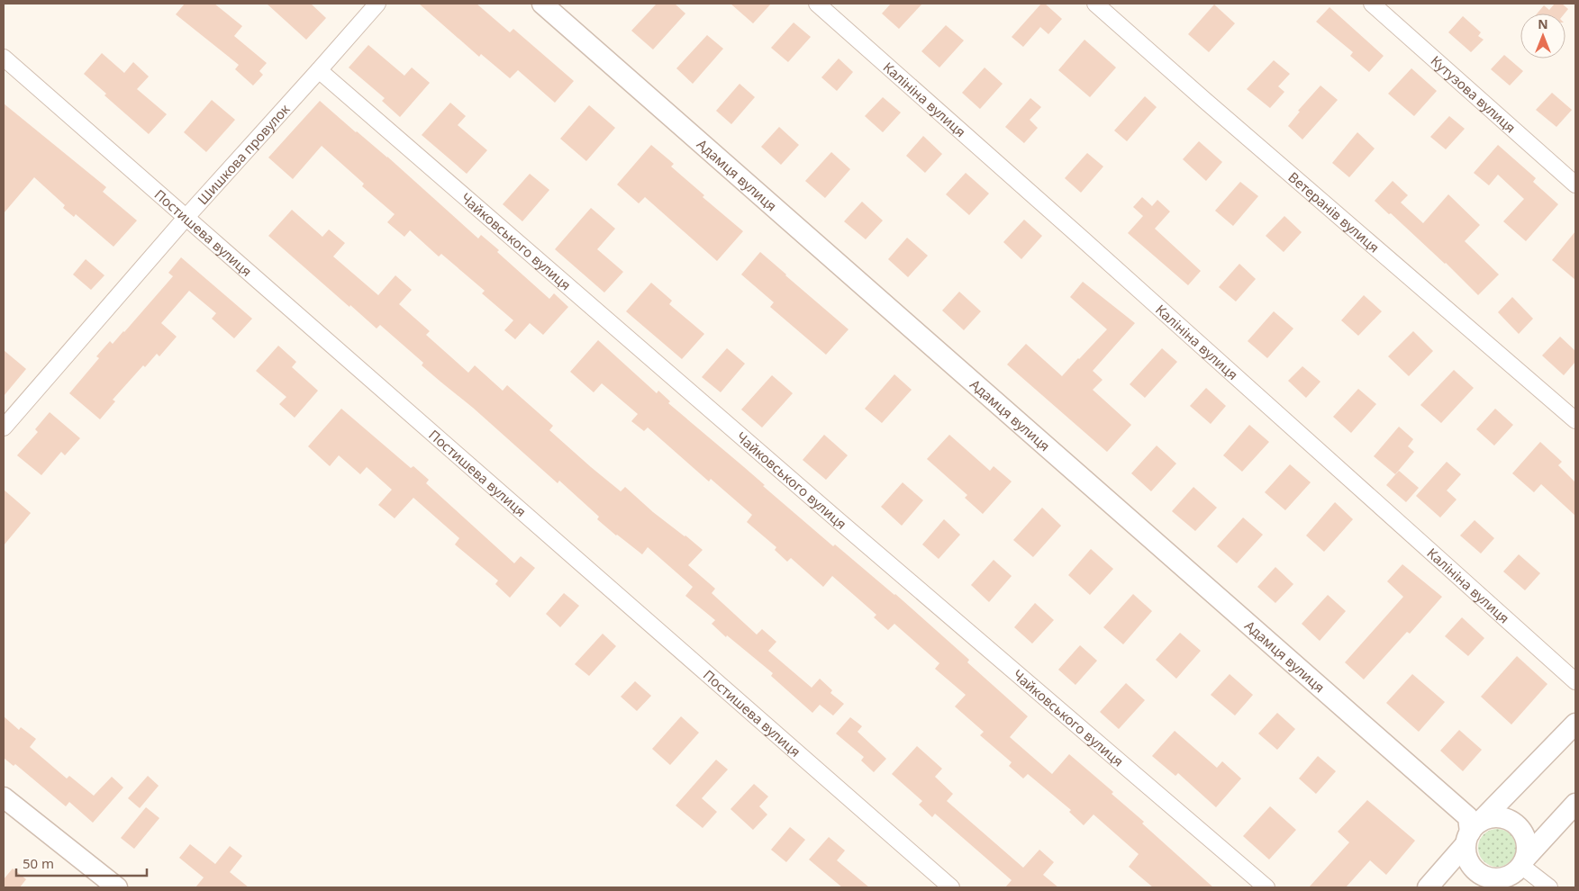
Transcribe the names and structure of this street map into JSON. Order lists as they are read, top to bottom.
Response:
{
  "streets": {
    "street": [
      "Кутузова вулиця",
      "Калініна вулиця",
      "Шишкова провулок",
      "Адамця вулиця",
      "Ветеранів вулиця",
      "Постишева вулиця",
      "Чайковського вулиця"
    ]
  },
  "crossings": [
    ["Шишкова провулок", "Постишева вулиця"],
    ["Шишкова провулок", "Чайковського вулиця"]
  ],
  "scale_bar": "50 m",
  "north": "top"
}
